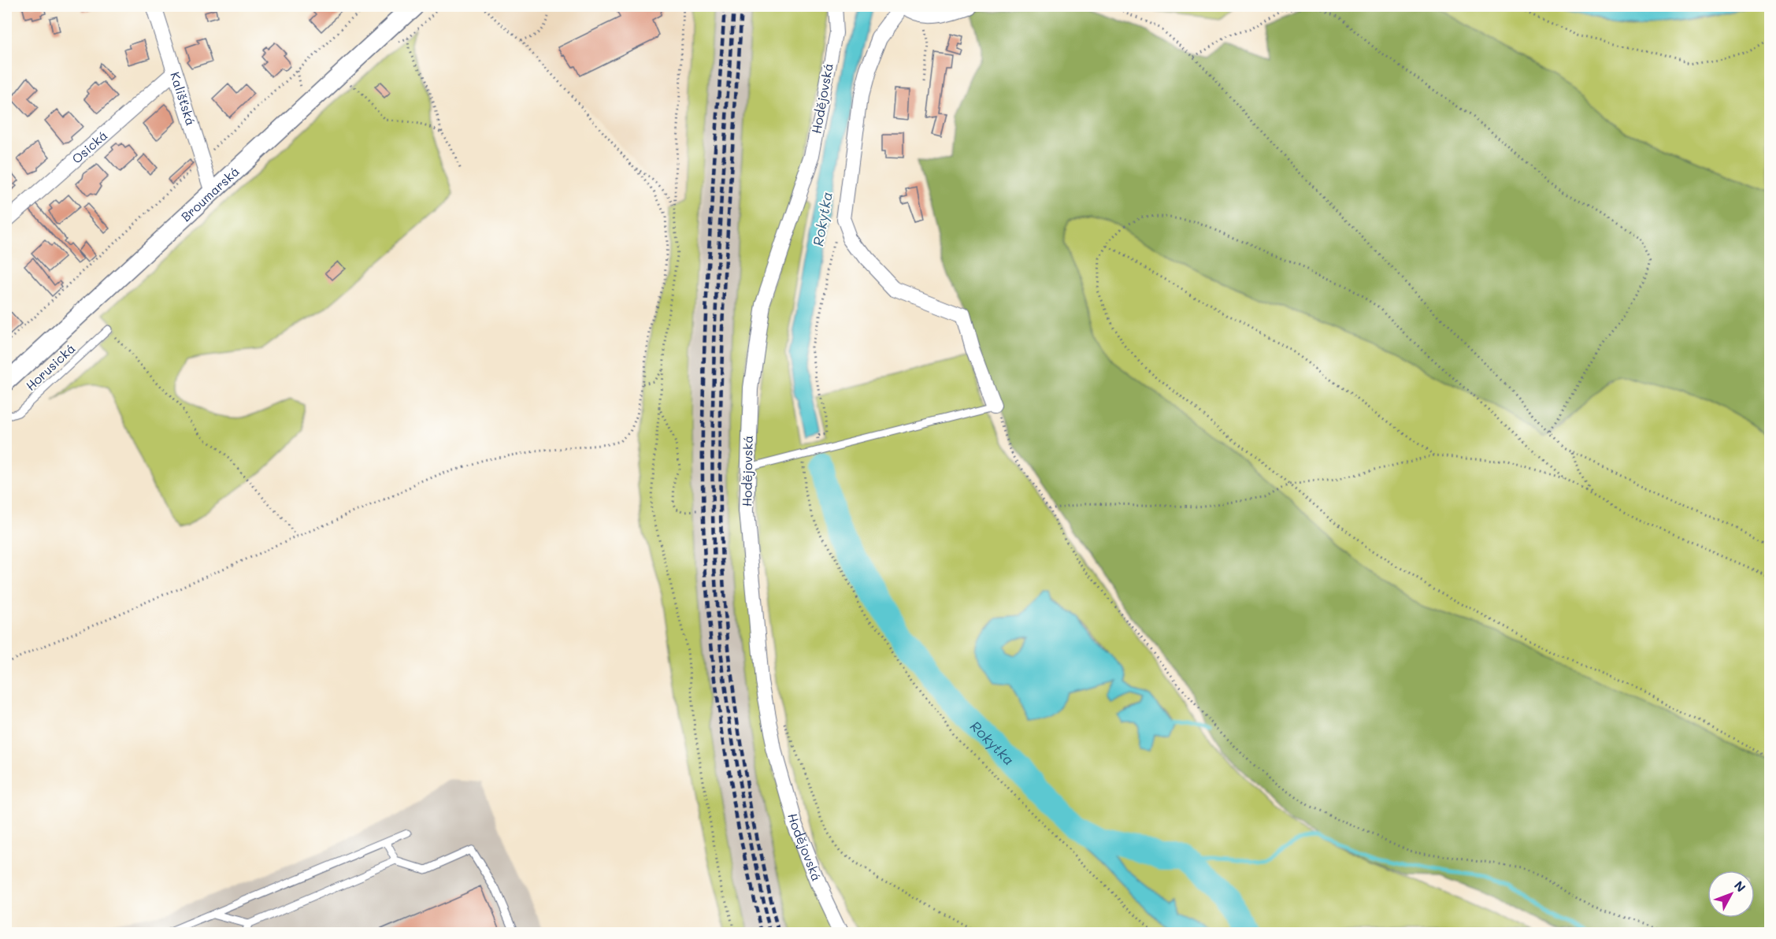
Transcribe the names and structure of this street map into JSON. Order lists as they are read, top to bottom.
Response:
{
  "streets": {
    "street": [
      "Hodějovská",
      "Kališťská",
      "Osická",
      "Broumarská"
    ],
    "lane": ["Horusická"]
  },
  "crossings": [
    ["Kališťská", "Osická"],
    ["Kališťská", "Broumarská"]
  ],
  "water": ["Rokytka"],
  "north": "top right"
}
